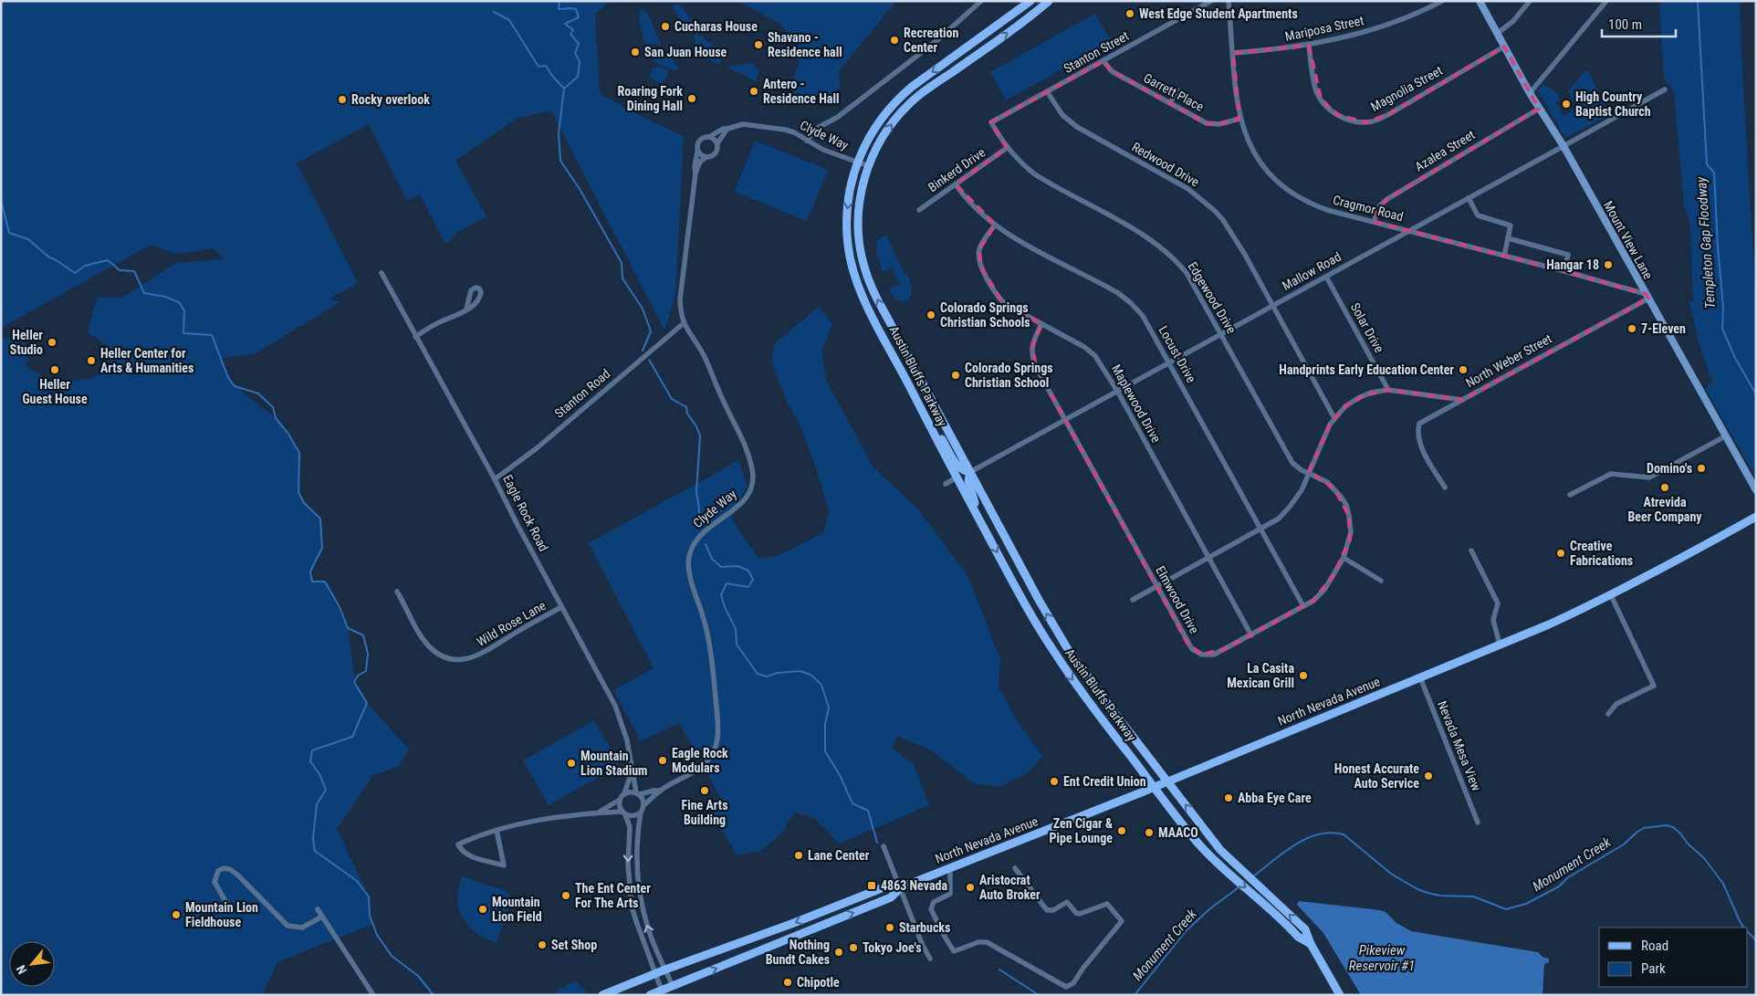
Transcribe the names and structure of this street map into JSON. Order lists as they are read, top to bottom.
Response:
{
  "streets": {
    "main road": ["Austin Bluffs Parkway", "North Nevada Avenue"],
    "street": [
      "Mariposa Street",
      "Stanton Street",
      "Magnolia Street",
      "Garrett Place",
      "Clyde Way",
      "Azalea Street",
      "Redwood Drive",
      "Binkerd Drive",
      "Cragmor Road",
      "Mount View Lane",
      "Mallow Road",
      "Edgewood Drive",
      "Solar Drive",
      "Locust Drive",
      "North Weber Street",
      "Stanton Road",
      "Maplewood Drive",
      "Eagle Rock Road",
      "Elmwood Drive",
      "Wild Rose Lane",
      "Nevada Mesa View"
    ]
  },
  "crossings": [
    ["Mariposa Street", "Magnolia Street"],
    ["Mariposa Street", "Cragmor Road"],
    ["Stanton Street", "Garrett Place"],
    ["Stanton Street", "Redwood Drive"],
    ["Stanton Street", "Edgewood Drive"],
    ["Magnolia Street", "Mount View Lane"],
    ["Garrett Place", "Cragmor Road"],
    ["Clyde Way", "Austin Bluffs Parkway"],
    ["Clyde Way", "Stanton Road"],
    ["Azalea Street", "Cragmor Road"],
    ["Azalea Street", "Mount View Lane"],
    ["Redwood Drive", "Mallow Road"],
    ["Redwood Drive", "North Weber Street"],
    ["Binkerd Drive", "Edgewood Drive"],
    ["Binkerd Drive", "Locust Drive"],
    ["Cragmor Road", "Mount View Lane"],
    ["Cragmor Road", "Mallow Road"],
    ["Cragmor Road", "North Weber Street"],
    ["Mount View Lane", "Mallow Road"],
    ["Mount View Lane", "North Weber Street"],
    ["Mallow Road", "Edgewood Drive"],
    ["Mallow Road", "Solar Drive"],
    ["Mallow Road", "Locust Drive"],
    ["Mallow Road", "Austin Bluffs Parkway"],
    ["Mallow Road", "Maplewood Drive"],
    ["Mallow Road", "Elmwood Drive"],
    ["Edgewood Drive", "North Weber Street"],
    ["Edgewood Drive", "Elmwood Drive"],
    ["Solar Drive", "North Weber Street"],
    ["Locust Drive", "North Weber Street"],
    ["Locust Drive", "Maplewood Drive"],
    ["Locust Drive", "Elmwood Drive"],
    ["North Weber Street", "Maplewood Drive"],
    ["North Weber Street", "Elmwood Drive"],
    ["Austin Bluffs Parkway", "North Nevada Avenue"],
    ["Stanton Road", "Eagle Rock Road"],
    ["Maplewood Drive", "Elmwood Drive"],
    ["Eagle Rock Road", "Wild Rose Lane"],
    ["North Nevada Avenue", "Nevada Mesa View"]
  ],
  "water": ["Templeton Gap Floodway", "Monument Creek", "Pikeview Reservoir #1"],
  "places": {
    "other": [
      "West Edge Student Apartments",
      "Cucharas House",
      "Recreation Center",
      "Shavano - Residence hall",
      "San Juan House",
      "Antero - Residence Hall",
      "Roaring Fork Dining Hall",
      "Rocky overlook",
      "High Country Baptist Church",
      "Hangar 18",
      "Colorado Springs Christian Schools",
      "7-Eleven",
      "Heller Studio",
      "Heller Center for Arts & Humanities",
      "Heller Guest House",
      "Handprints Early Education Center",
      "Colorado Springs Christian School",
      "Domino's",
      "Atrevida Beer Company",
      "Creative Fabrications",
      "La Casita Mexican Grill",
      "Eagle Rock Modulars",
      "Mountain Lion Stadium",
      "Honest Accurate Auto Service",
      "Ent Credit Union",
      "Fine Arts Building",
      "Abba Eye Care",
      "Zen Cigar & Pipe Lounge",
      "MAACO",
      "Lane Center",
      "Aristocrat Auto Broker",
      "The Ent Center For The Arts",
      "Mountain Lion Field",
      "Mountain Lion Fieldhouse",
      "Starbucks",
      "Set Shop",
      "Tokyo Joe's",
      "Nothing Bundt Cakes",
      "Chipotle"
    ],
    "transit": ["4863 Nevada"]
  },
  "legend": ["Road", "Park"],
  "scale_bar": "100 m",
  "north": "bottom left"
}
